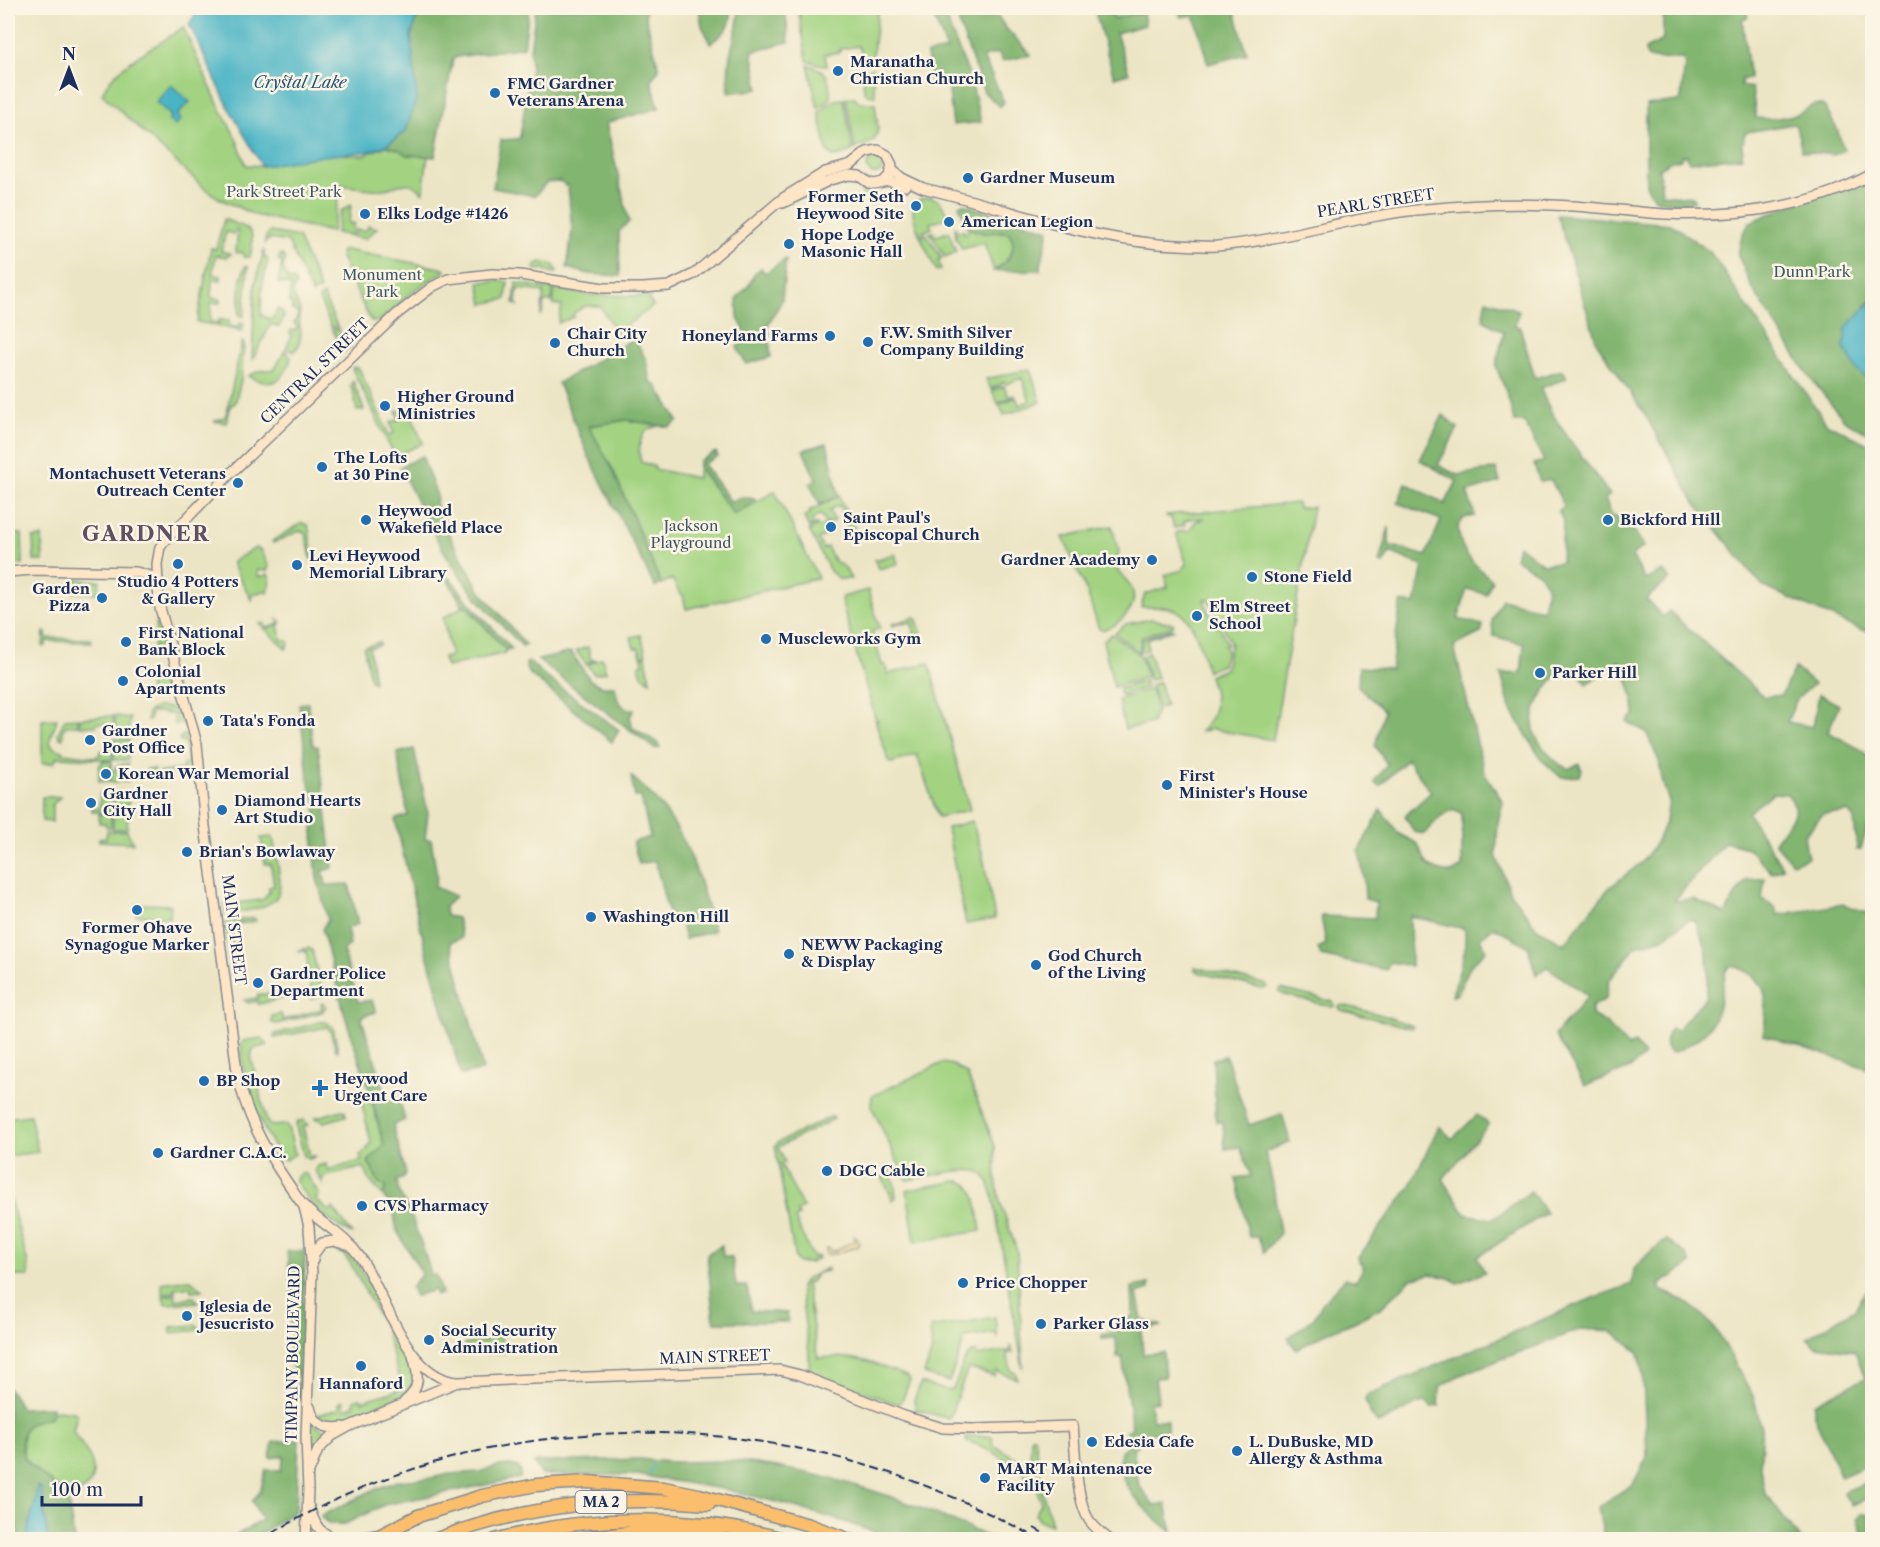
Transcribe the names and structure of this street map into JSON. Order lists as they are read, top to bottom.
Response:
{
  "streets": {
    "highway": ["MA 2"],
    "main road": [
      "PEARL STREET",
      "CENTRAL STREET",
      "MAIN STREET",
      "TIMPANY BOULEVARD"
    ]
  },
  "crossings": [
    ["CENTRAL STREET", "MAIN STREET"],
    ["MAIN STREET", "TIMPANY BOULEVARD"]
  ],
  "districts": ["GARDNER"],
  "water": ["Crystal Lake"],
  "parks": [
    "Park Street Park",
    "Dunn Park",
    "Monument Park",
    "Jackson Playground"
  ],
  "places": {
    "other": [
      "Maranatha Christian Church",
      "FMC Gardner Veterans Arena",
      "Gardner Museum",
      "Former Seth Heywood Site",
      "Elks Lodge #1426",
      "American Legion",
      "Hope Lodge Masonic Hall",
      "Honeyland Farms",
      "F.W. Smith Silver Company Building",
      "Chair City Church",
      "Higher Ground Ministries",
      "The Lofts at 30 Pine",
      "Montachusett Veterans Outreach Center",
      "Heywood Wakefield Place",
      "Bickford Hill",
      "Saint Paul's Episcopal Church",
      "Gardner Academy",
      "Studio 4 Potters & Gallery",
      "Levi Heywood Memorial Library",
      "Stone Field",
      "Garden Pizza",
      "Elm Street School",
      "Muscleworks Gym",
      "First National Bank Block",
      "Parker Hill",
      "Colonial Apartments",
      "Tata's Fonda",
      "Gardner Post Office",
      "Korean War Memorial",
      "First Minister's House",
      "Gardner City Hall",
      "Diamond Hearts Art Studio",
      "Brian's Bowlaway",
      "Former Ohave Synagogue Marker",
      "Washington Hill",
      "NEWW Packaging & Display",
      "God Church of the Living",
      "Gardner Police Department",
      "BP Shop",
      "Gardner C.A.C.",
      "DGC Cable",
      "CVS Pharmacy",
      "Price Chopper",
      "Iglesia de Jesucristo",
      "Parker Glass",
      "Social Security Administration",
      "Hannaford",
      "Edesia Cafe",
      "L. DuBuske, MD Allergy & Asthma",
      "MART Maintenance Facility"
    ],
    "health": ["Heywood Urgent Care"]
  },
  "scale_bar": "100 m",
  "north": "top"
}
